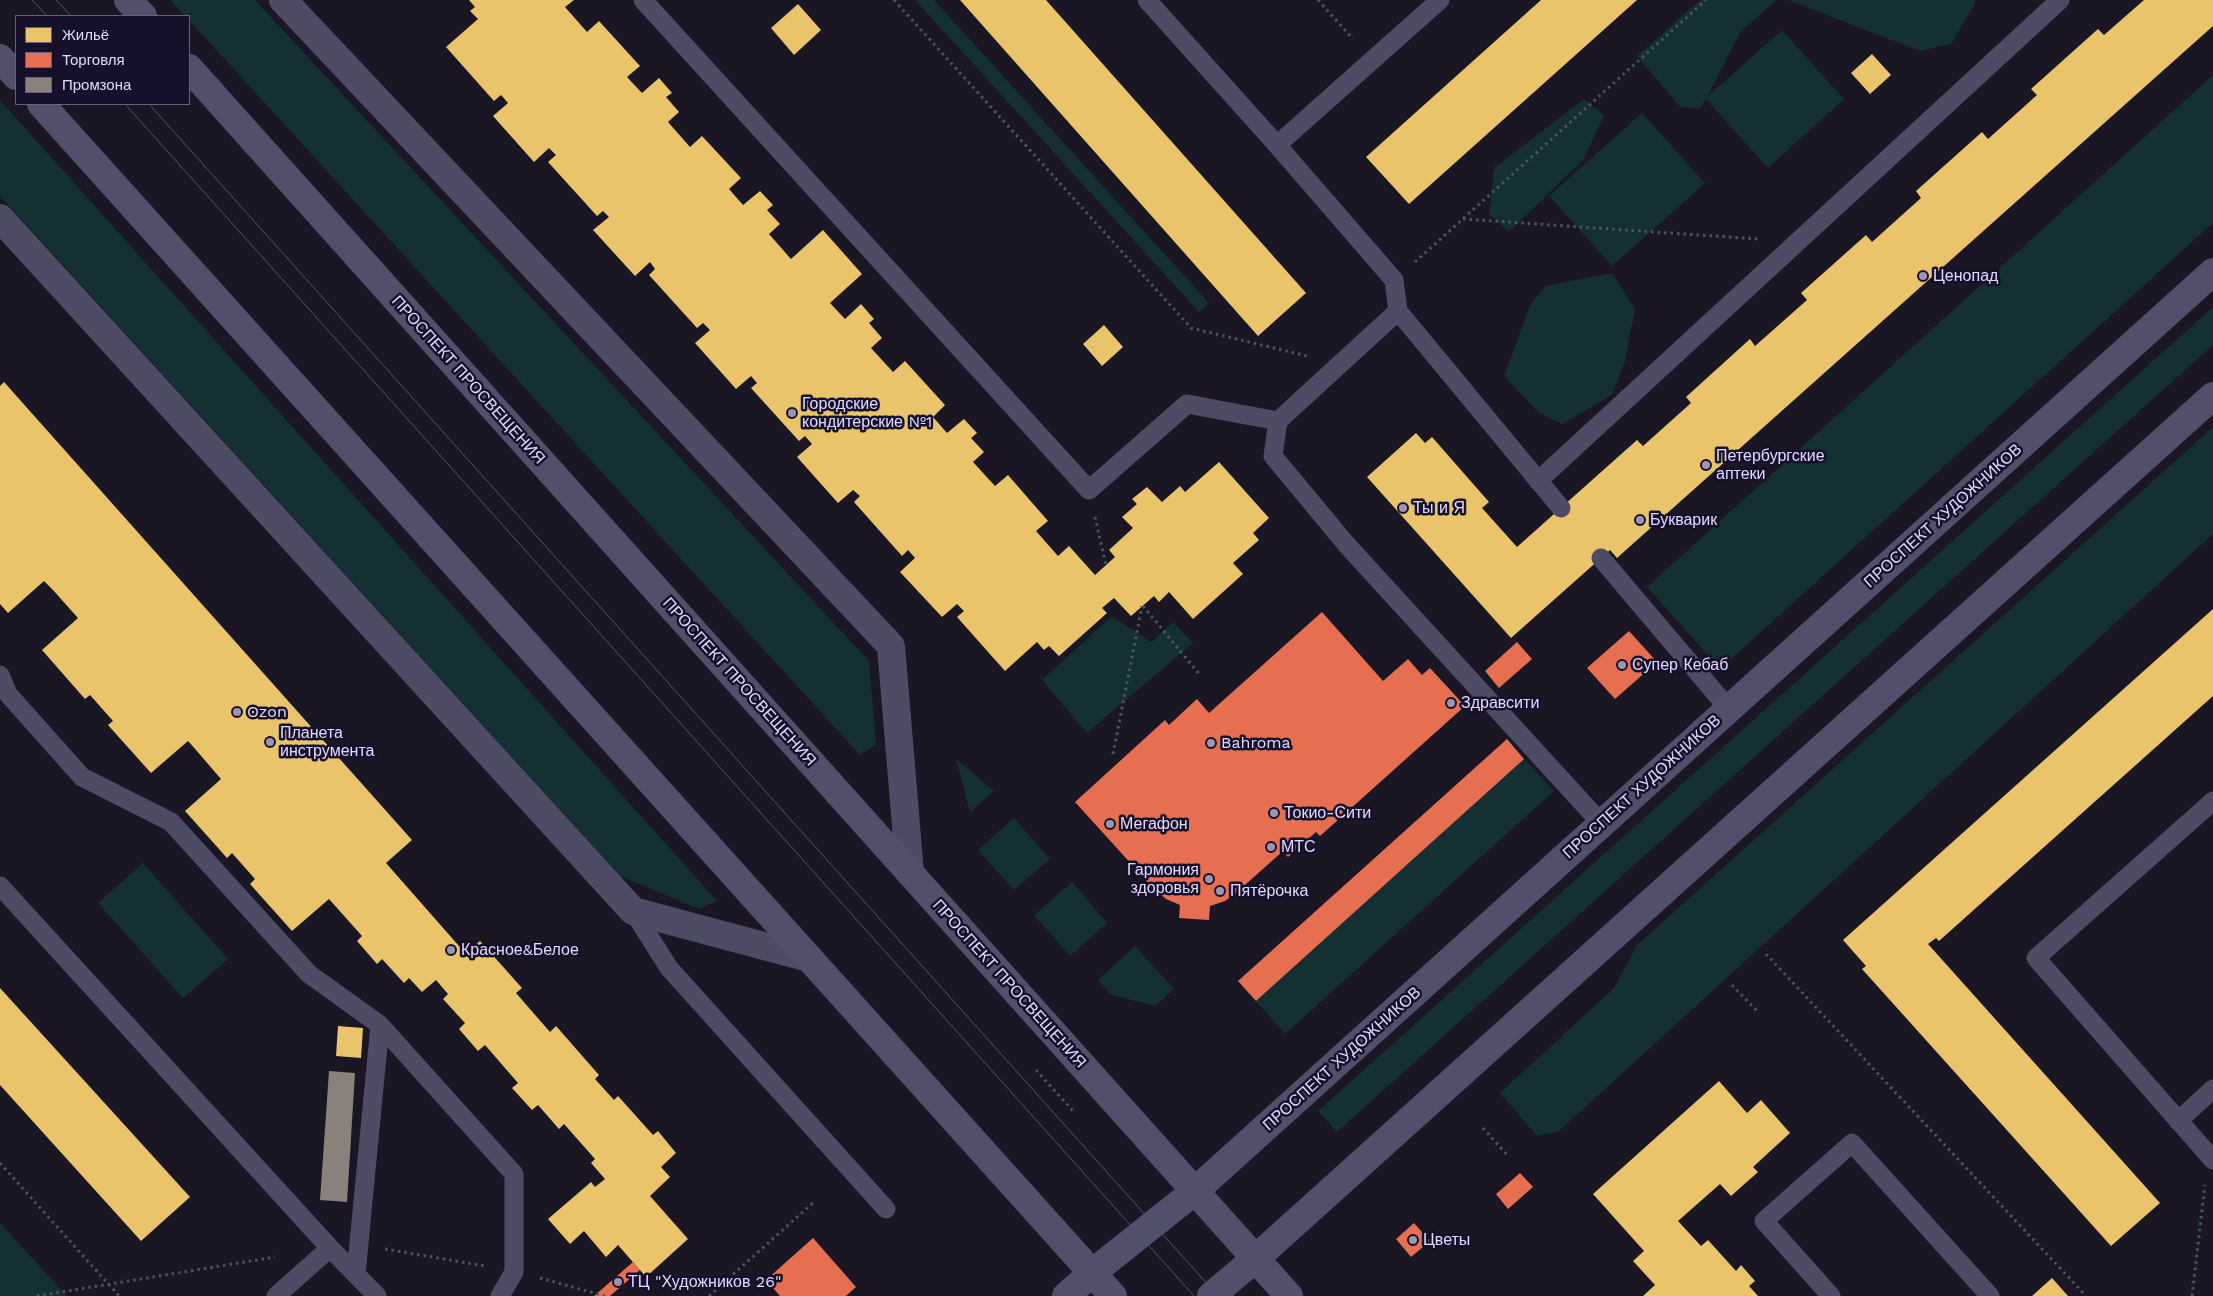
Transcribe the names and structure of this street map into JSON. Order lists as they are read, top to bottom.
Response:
{
  "streets": {
    "main road": ["ПРОСПЕКТ ПРОСВЕЩЕНИЯ", "ПРОСПЕКТ ХУДОЖНИКОВ"]
  },
  "crossings": [
    ["ПРОСПЕКТ ПРОСВЕЩЕНИЯ", "ПРОСПЕКТ ХУДОЖНИКОВ"]
  ],
  "places": [
    "Ценопад",
    "Городские кондитерские №1",
    "Петербургские аптеки",
    "Ты и Я",
    "Букварик",
    "Супер Кебаб",
    "Здравсити",
    "Ozon",
    "Планета инструмента",
    "Bahroma",
    "Токио-Сити",
    "Мегафон",
    "МТС",
    "Гармония здоровья",
    "Пятёрочка",
    "Красное&Белое",
    "Цветы",
    "ТЦ \"Художников 26\""
  ],
  "legend": ["Жильё", "Торговля", "Промзона"]
}
